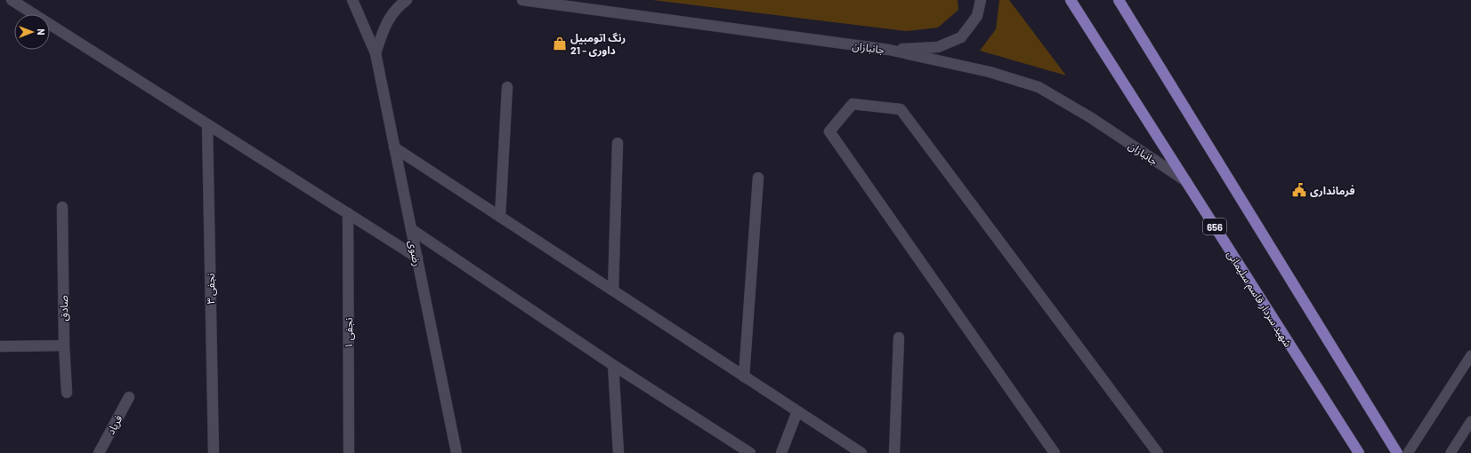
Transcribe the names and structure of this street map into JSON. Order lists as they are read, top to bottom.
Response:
{
  "streets": {
    "main road": ["656", "شهید سردار قاسم سلیمانی"],
    "street": [
      "جانبازان",
      "رضوی",
      "نجفی ۳",
      "صادق",
      "نجفی ۱",
      "فریاد"
    ]
  },
  "crossings": [
    ["جانبازان", "شهید سردار قاسم سلیمانی"]
  ],
  "places": {
    "shop": ["رنگ اتومبیل 21 - داوری"],
    "public building": ["فرمانداری"]
  },
  "north": "right"
}
